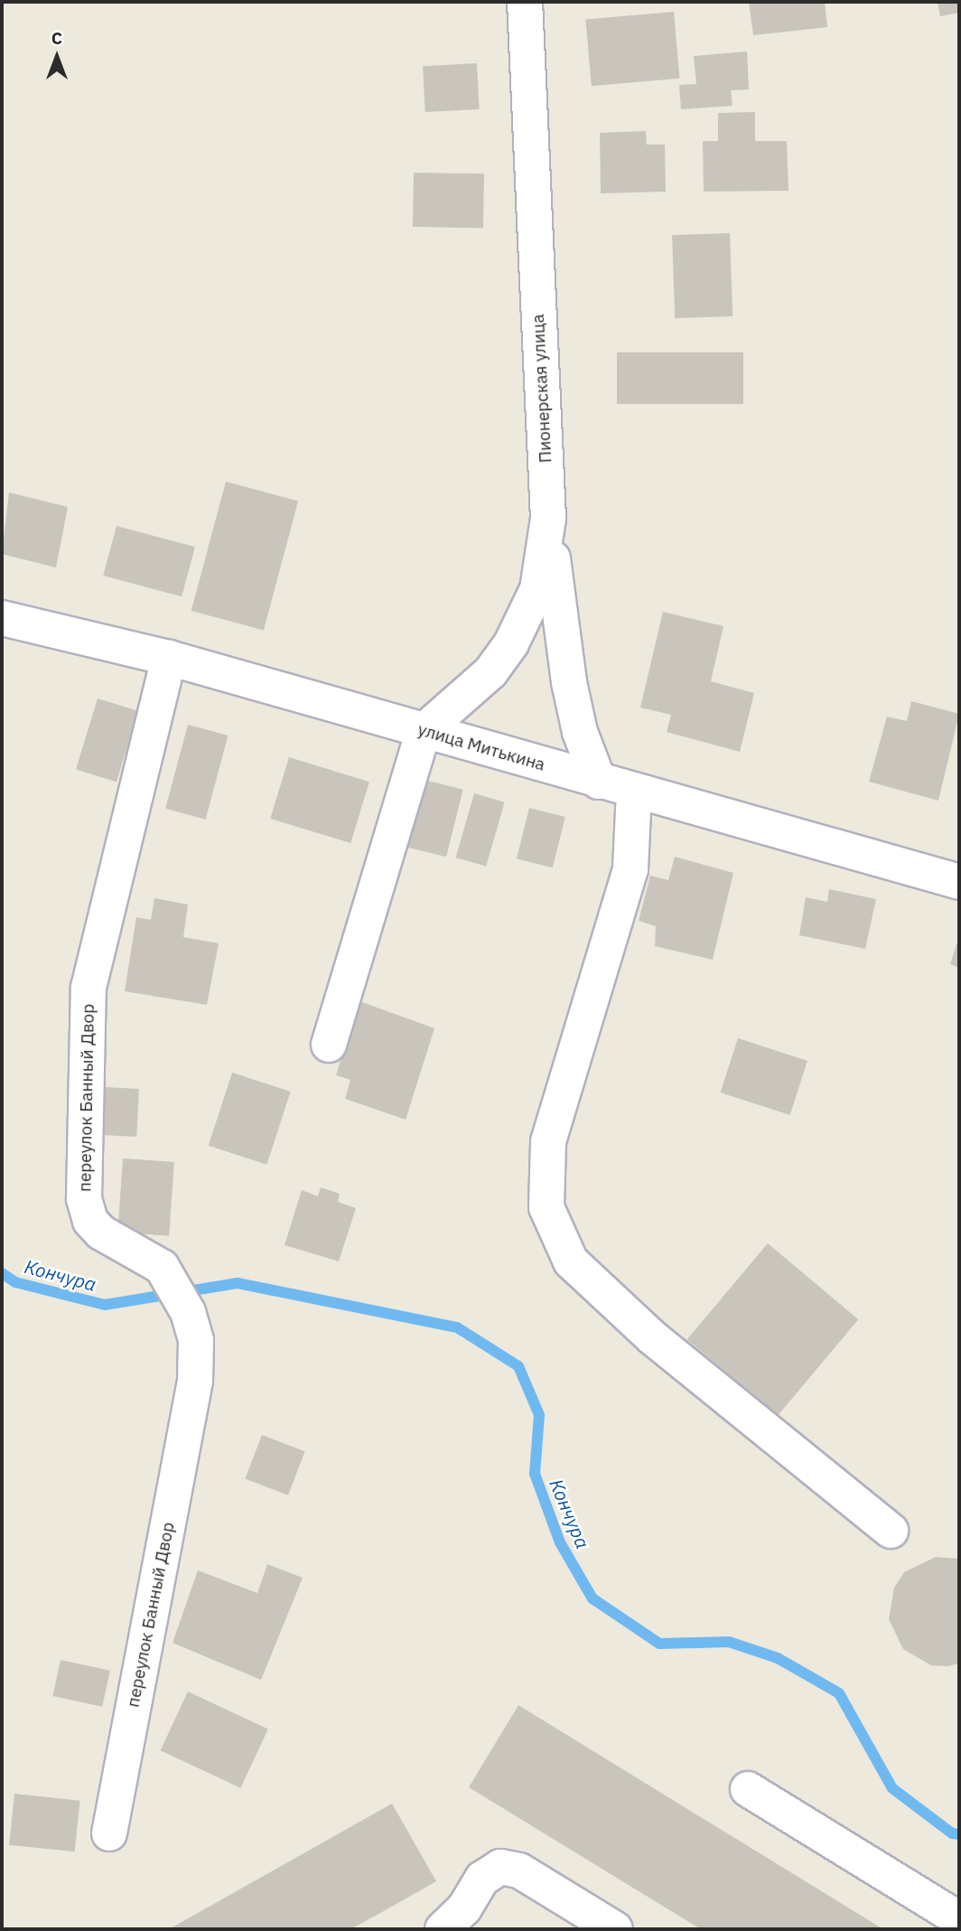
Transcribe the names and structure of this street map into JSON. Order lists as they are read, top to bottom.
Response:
{
  "streets": {
    "street": ["Пионерская улица", "улица Митькина", "переулок Банный Двор"]
  },
  "crossings": [
    ["Пионерская улица", "улица Митькина"],
    ["улица Митькина", "переулок Банный Двор"]
  ],
  "water": ["Кончура"],
  "north": "top"
}
